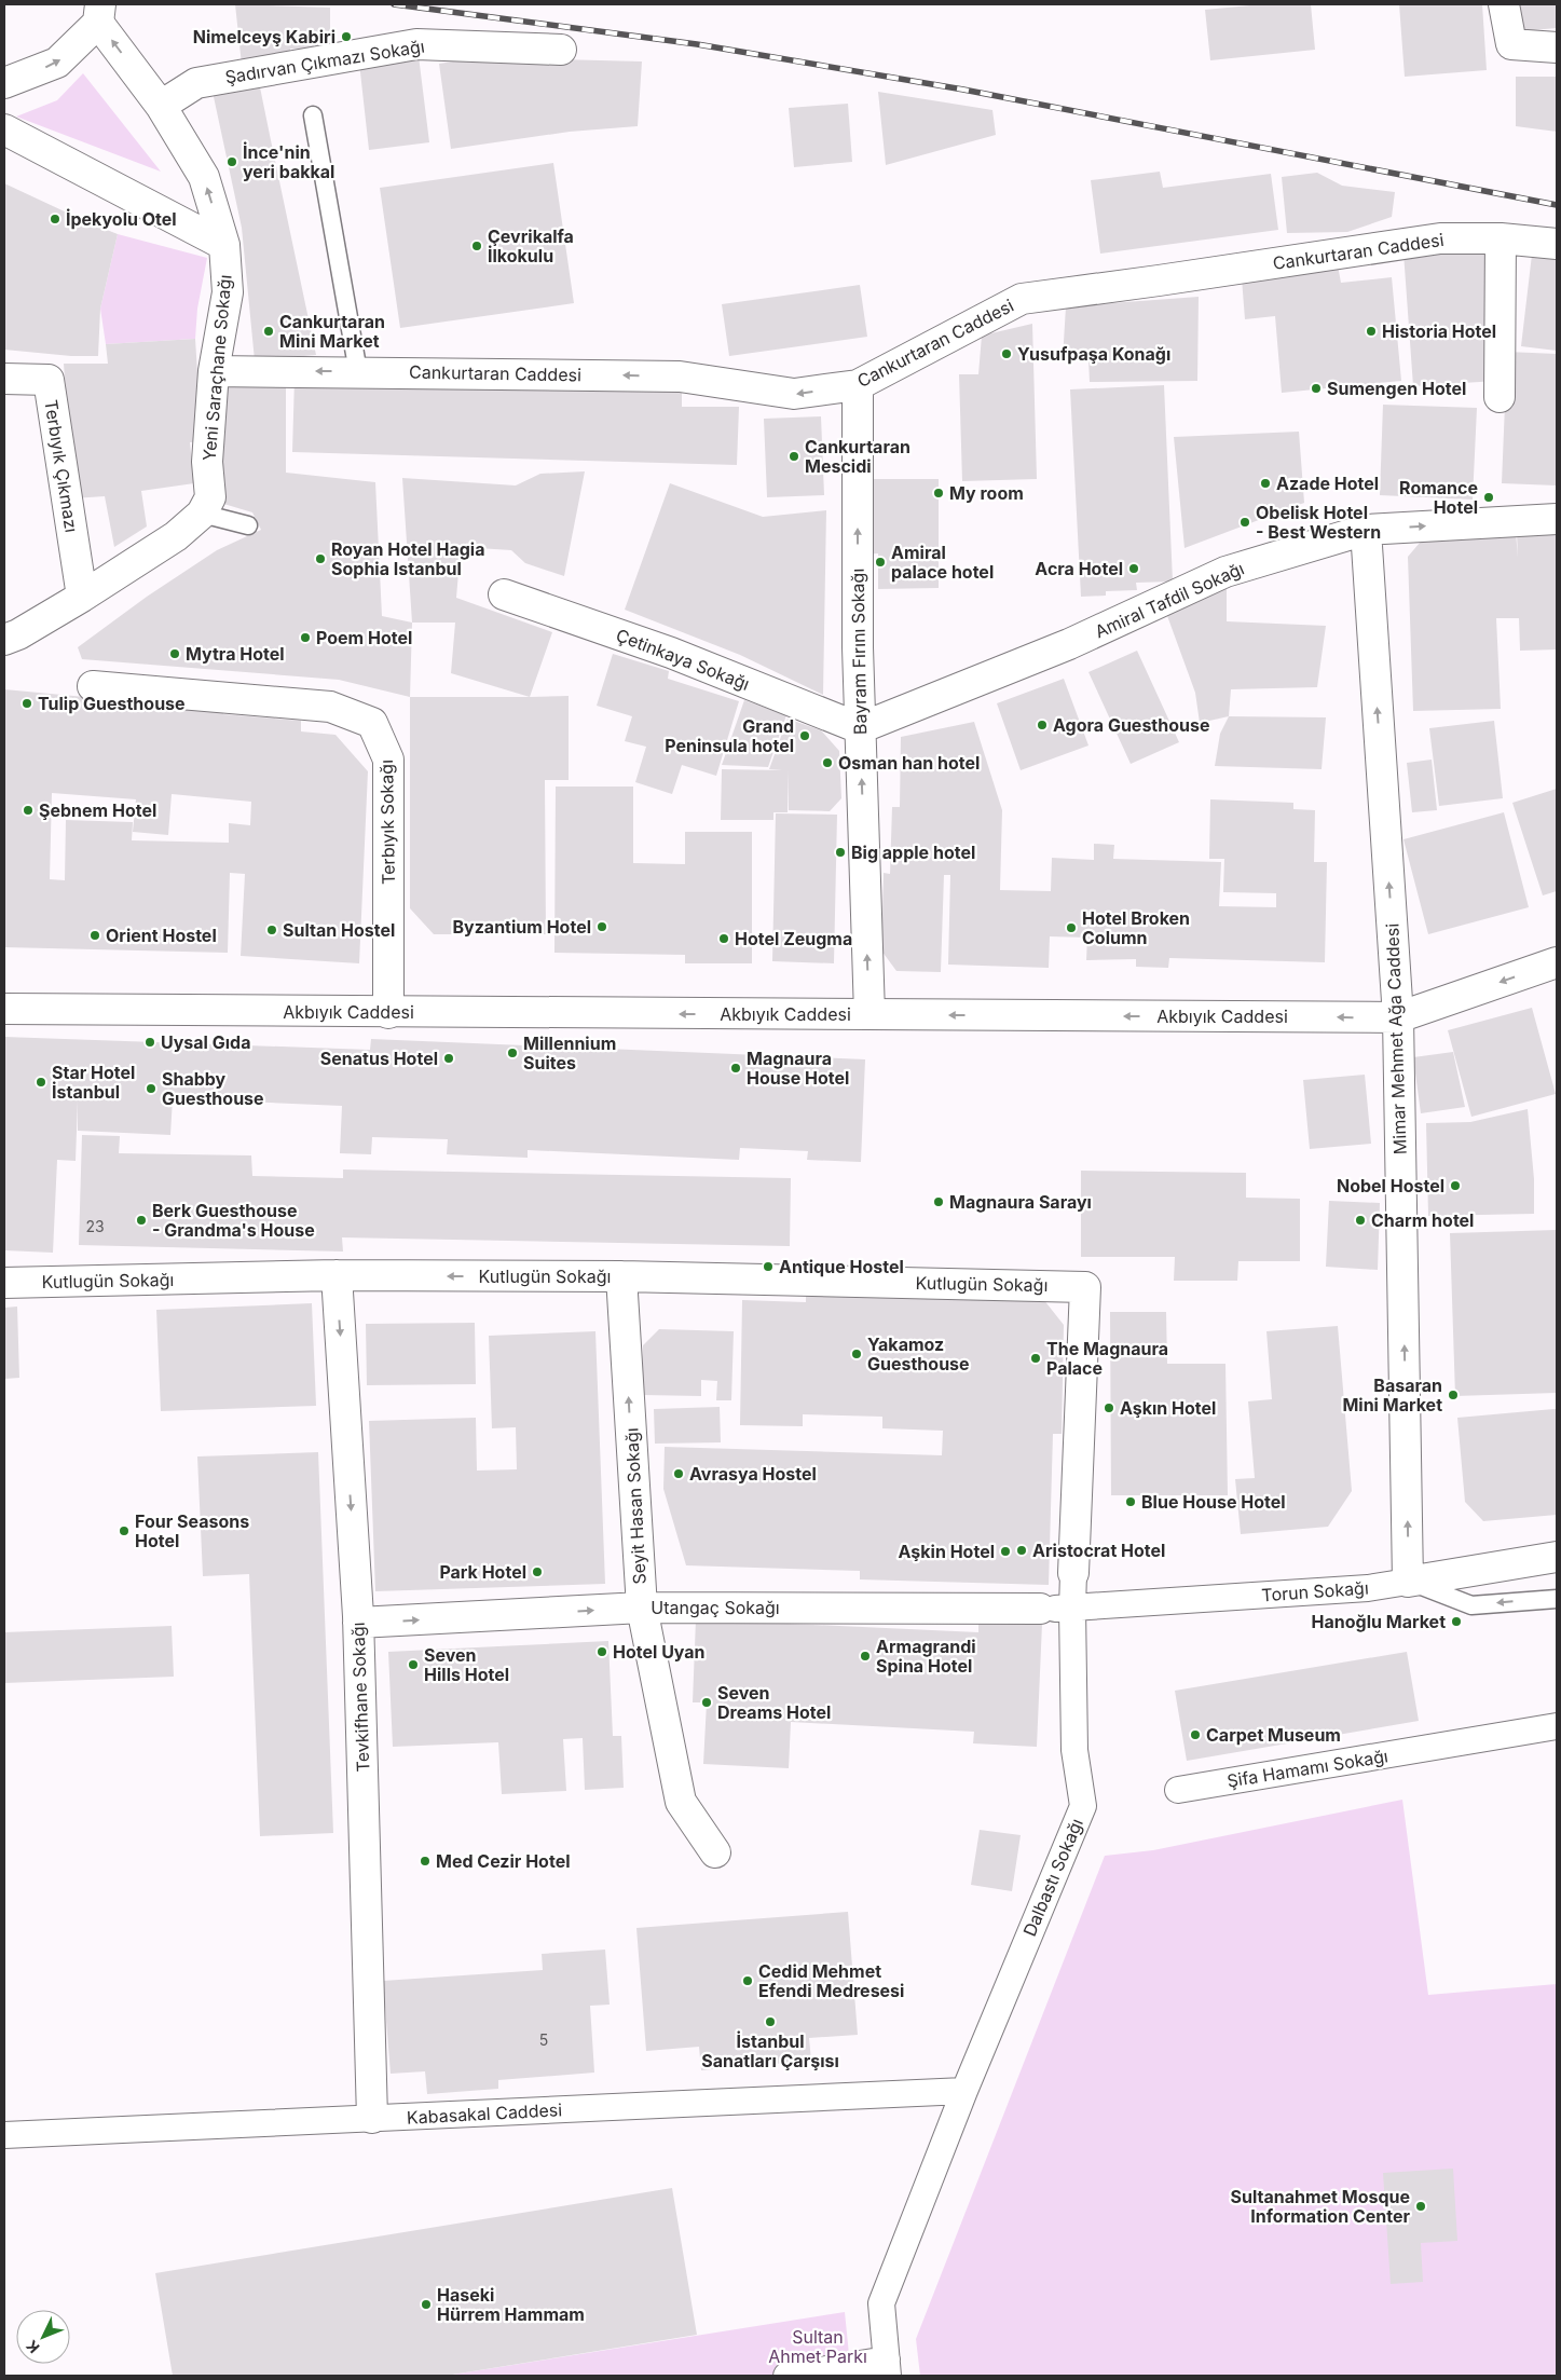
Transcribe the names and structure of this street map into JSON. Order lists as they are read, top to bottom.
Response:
{
  "streets": {
    "street": [
      "Şadırvan Çıkmazı Sokağı",
      "Cankurtaran Caddesi",
      "Yeni Saraçhane Sokağı",
      "Terbıyık Çıkmazı",
      "Amiral Tafdil Sokağı",
      "Bayram Fırını Sokağı",
      "Çetinkaya Sokağı",
      "Terbıyık Sokağı",
      "Akbıyık Caddesi",
      "Mimar Mehmet Ağa Caddesi",
      "Kutlugün Sokağı",
      "Seyit Hasan Sokağı",
      "Torun Sokağı",
      "Utangaç Sokağı",
      "Tevkifhane Sokağı",
      "Şifa Hamamı Sokağı",
      "Dalbastı Sokağı",
      "Kabasakal Caddesi"
    ]
  },
  "crossings": [
    ["Şadırvan Çıkmazı Sokağı", "Yeni Saraçhane Sokağı"],
    ["Cankurtaran Caddesi", "Yeni Saraçhane Sokağı"],
    ["Cankurtaran Caddesi", "Bayram Fırını Sokağı"],
    ["Amiral Tafdil Sokağı", "Bayram Fırını Sokağı"],
    ["Amiral Tafdil Sokağı", "Çetinkaya Sokağı"],
    ["Amiral Tafdil Sokağı", "Mimar Mehmet Ağa Caddesi"],
    ["Bayram Fırını Sokağı", "Çetinkaya Sokağı"],
    ["Bayram Fırını Sokağı", "Akbıyık Caddesi"],
    ["Terbıyık Sokağı", "Akbıyık Caddesi"],
    ["Akbıyık Caddesi", "Mimar Mehmet Ağa Caddesi"],
    ["Mimar Mehmet Ağa Caddesi", "Torun Sokağı"],
    ["Kutlugün Sokağı", "Seyit Hasan Sokağı"],
    ["Kutlugün Sokağı", "Tevkifhane Sokağı"],
    ["Kutlugün Sokağı", "Dalbastı Sokağı"],
    ["Seyit Hasan Sokağı", "Utangaç Sokağı"],
    ["Torun Sokağı", "Utangaç Sokağı"],
    ["Torun Sokağı", "Dalbastı Sokağı"],
    ["Utangaç Sokağı", "Tevkifhane Sokağı"],
    ["Utangaç Sokağı", "Dalbastı Sokağı"],
    ["Tevkifhane Sokağı", "Kabasakal Caddesi"],
    ["Dalbastı Sokağı", "Kabasakal Caddesi"]
  ],
  "one_way": [
    "Cankurtaran Caddesi",
    "Yeni Saraçhane Sokağı",
    "Bayram Fırını Sokağı",
    "Akbıyık Caddesi",
    "Mimar Mehmet Ağa Caddesi",
    "Seyit Hasan Sokağı",
    "Utangaç Sokağı",
    "Tevkifhane Sokağı"
  ],
  "parks": ["Sultan Ahmet Parkı"],
  "places": [
    "Nimelceyş Kabiri",
    "İnce'nin yeri bakkal",
    "İpekyolu Otel",
    "Çevrikalfa İlkokulu",
    "Cankurtaran Mini Market",
    "Historia Hotel",
    "Yusufpaşa Konağı",
    "Sumengen Hotel",
    "Cankurtaran Mescidi",
    "Azade Hotel",
    "My room",
    "Romance Hotel",
    "Obelisk Hotel - Best Western",
    "Royan Hotel Hagia Sophia Istanbul",
    "Amiral palace hotel",
    "Acra Hotel",
    "Poem Hotel",
    "Mytra Hotel",
    "Tulip Guesthouse",
    "Agora Guesthouse",
    "Grand Peninsula hotel",
    "Osman han hotel",
    "Şebnem Hotel",
    "Big apple hotel",
    "Byzantium Hotel",
    "Hotel Broken Column",
    "Sultan Hostel",
    "Orient Hostel",
    "Hotel Zeugma",
    "Uysal Gıda",
    "Millennium Suites",
    "Senatus Hotel",
    "Magnaura House Hotel",
    "Star Hotel İstanbul",
    "Shabby Guesthouse",
    "Nobel Hostel",
    "Magnaura Sarayı",
    "Berk Guesthouse - Grandma's House",
    "Charm hotel",
    "Antique Hostel",
    "Yakamoz Guesthouse",
    "The Magnaura Palace",
    "Basaran Mini Market",
    "Aşkın Hotel",
    "Avrasya Hostel",
    "Blue House Hotel",
    "Four Seasons Hotel",
    "Aristocrat Hotel",
    "Aşkin Hotel",
    "Park Hotel",
    "Hanoğlu Market",
    "Hotel Uyan",
    "Armagrandi Spina Hotel",
    "Seven Hills Hotel",
    "Seven Dreams Hotel",
    "Carpet Museum",
    "Med Cezir Hotel",
    "Cedid Mehmet Efendi Medresesi",
    "İstanbul Sanatları Çarşısı",
    "Sultanahmet Mosque Information Center",
    "Haseki Hürrem Hammam"
  ],
  "house_numbers": ["23", "5"],
  "north": "bottom left"
}
